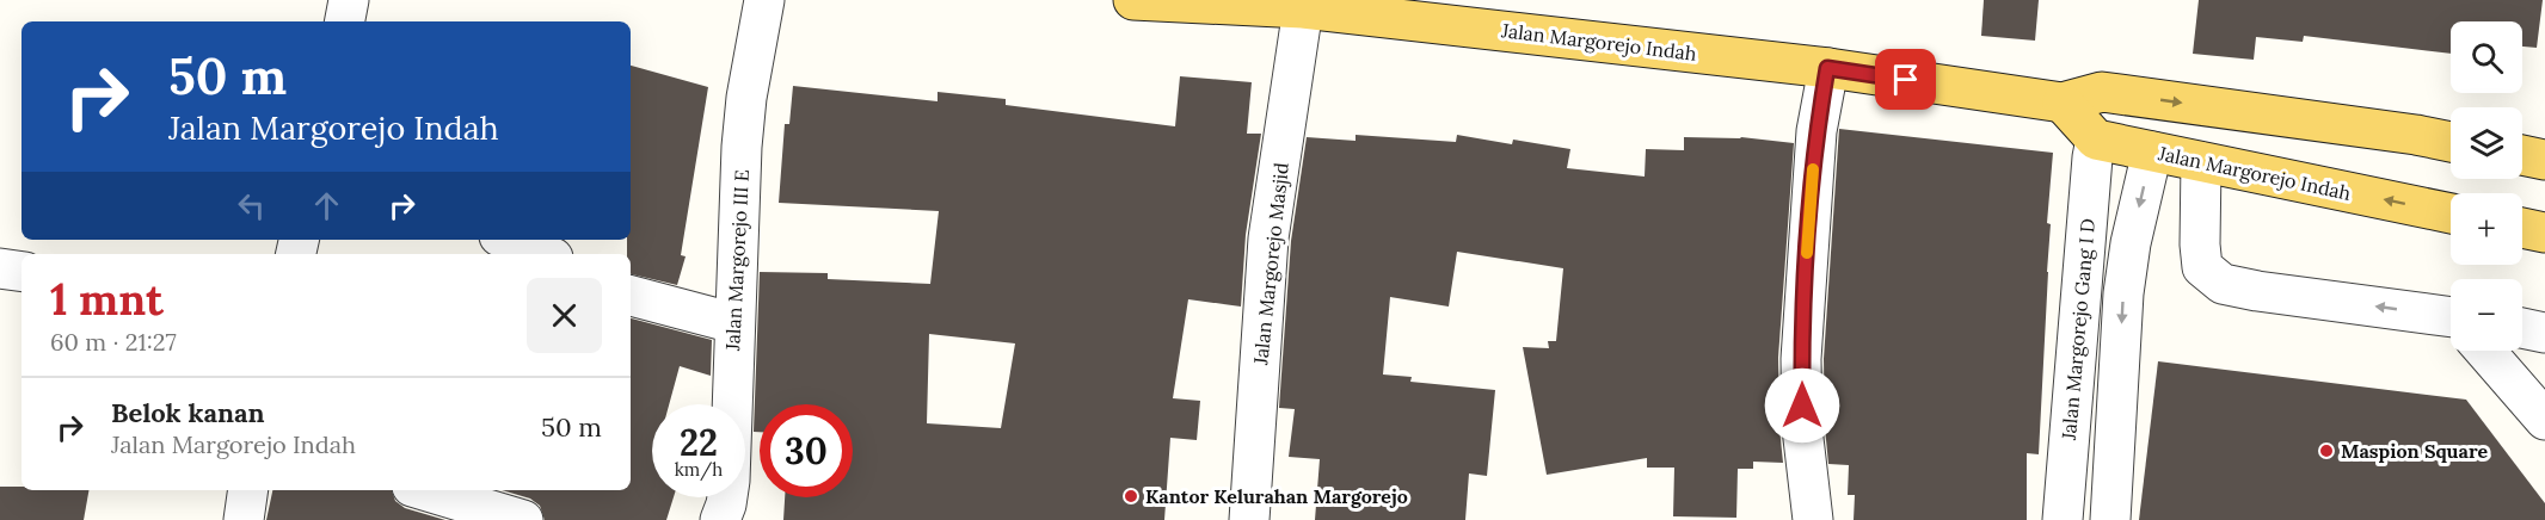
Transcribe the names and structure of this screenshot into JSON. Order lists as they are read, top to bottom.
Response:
{
  "streets": {
    "main road": ["Jalan Margorejo Indah"],
    "street": ["Jalan Margorejo III E", "Jalan Margorejo Masjid", "Jalan Margorejo Gang I D"]
  },
  "crossings": [
    ["Jalan Margorejo Indah", "Jalan Margorejo Masjid"],
    ["Jalan Margorejo Indah", "Jalan Margorejo Gang I D"]
  ],
  "places": ["Maspion Square", "Kantor Kelurahan Margorejo"],
  "page": {
    "map_buttons": ["+", "−"],
    "turn": ["50 m", "Jalan Margorejo Indah"],
    "heading": ["1 mnt", "60 m · 21:27"],
    "list": [
      {
        "name": "Belok kanan",
        "note": "Jalan Margorejo Indah",
        "value": "50 m"
      }
    ],
    "speed": "22 km/h",
    "limit": "30"
  }
}
